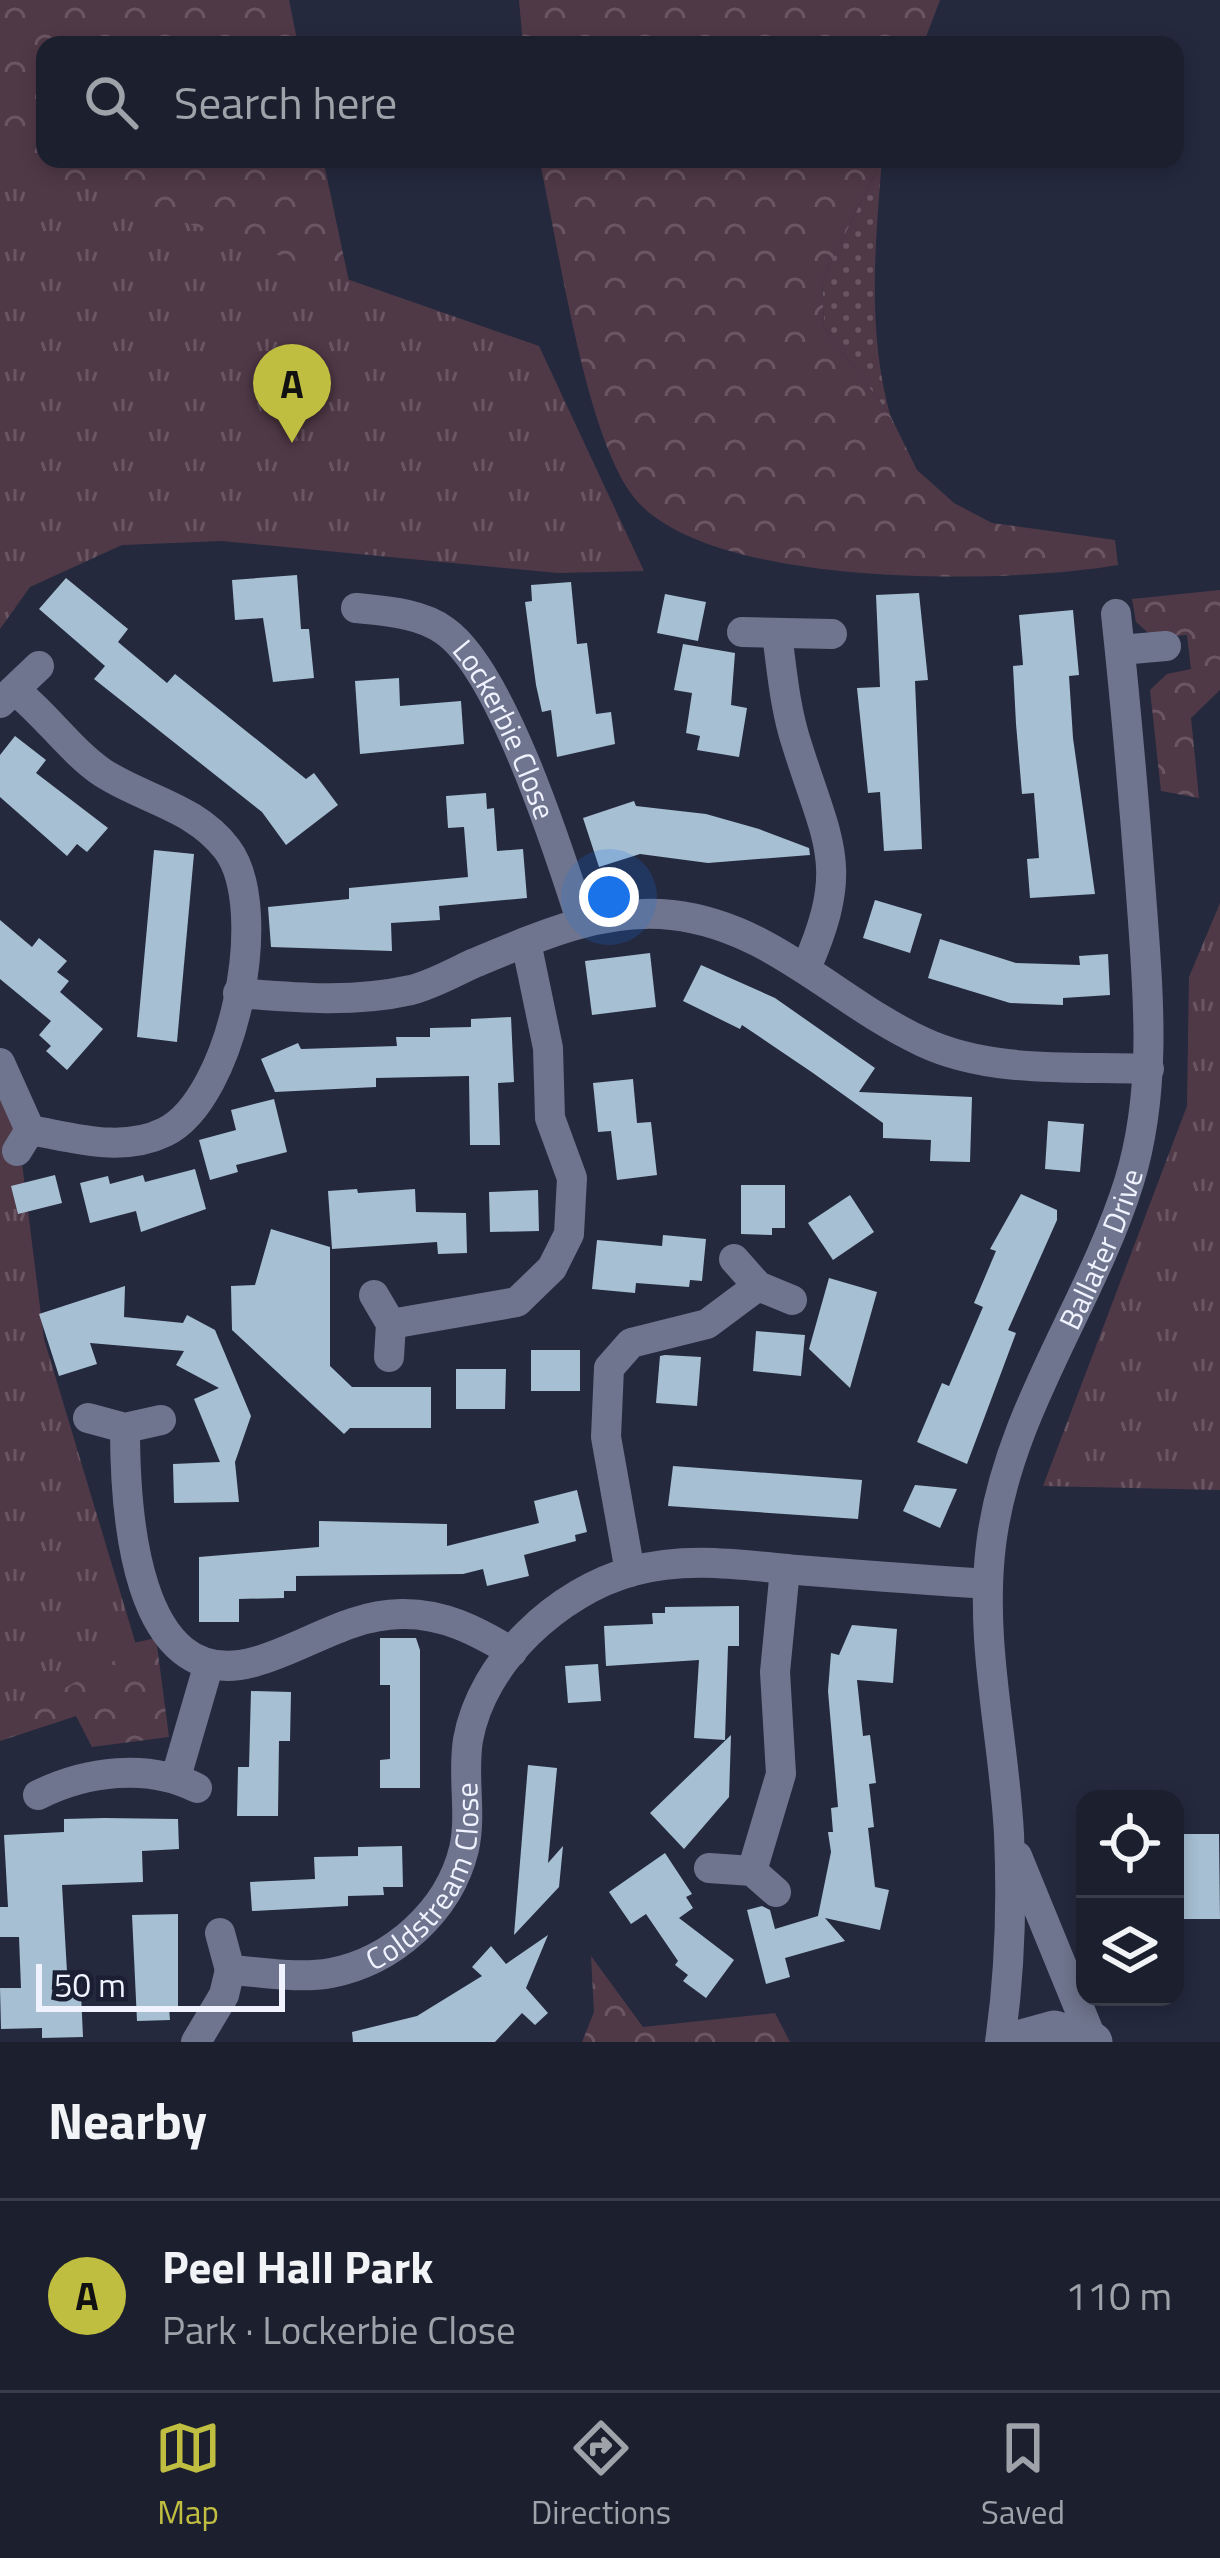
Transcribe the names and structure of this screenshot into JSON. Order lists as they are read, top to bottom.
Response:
{
  "streets": {
    "street": ["Lockerbie Close", "Ballater Drive", "Coldstream Close"]
  },
  "crossings": [
    ["Ballater Drive", "Coldstream Close"]
  ],
  "scale_bar": "50 m",
  "page": {
    "search": "Search here",
    "pins": "A",
    "scale": "50 m",
    "heading": "Nearby",
    "list": [
      {
        "mark": "A",
        "name": "Peel Hall Park",
        "note": "Park · Lockerbie Close",
        "value": "110 m"
      }
    ],
    "nav": ["Map", "Directions", "Saved"]
  }
}
